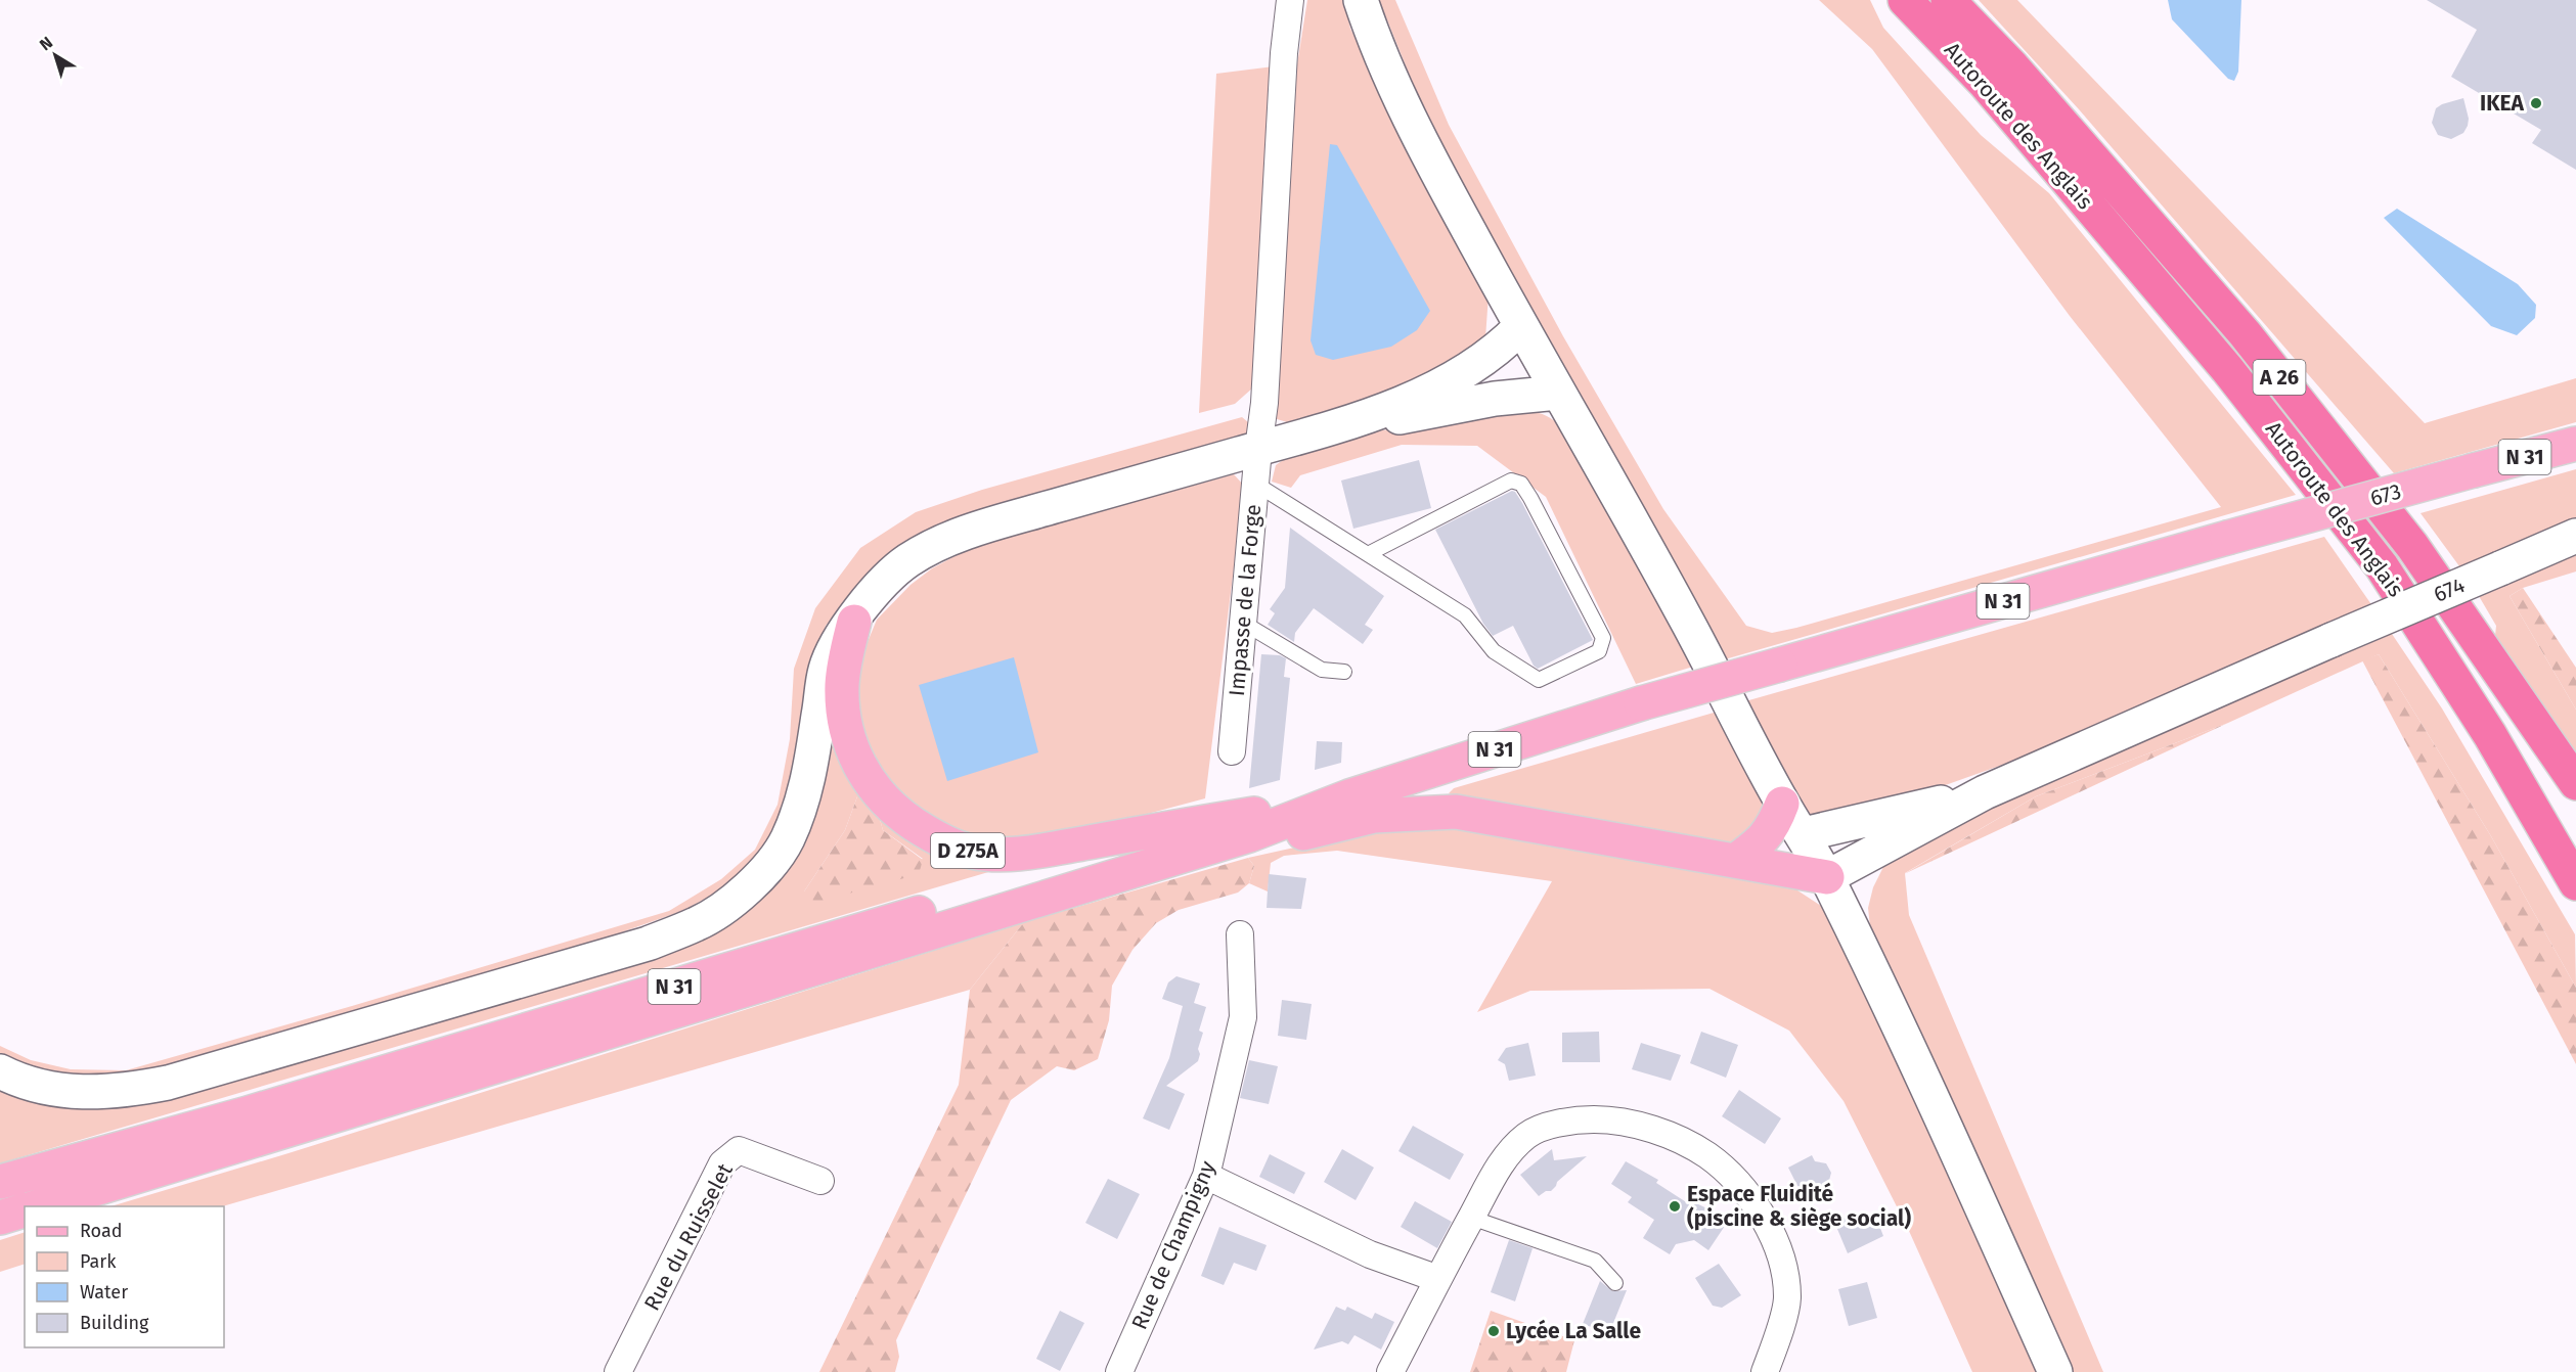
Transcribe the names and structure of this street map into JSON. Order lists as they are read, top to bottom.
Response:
{
  "streets": {
    "highway": ["Autoroute des Anglais", "A 26"],
    "main road": ["N 31", "673", "D 275A"],
    "street": [
      "674",
      "Impasse de la Forge",
      "Rue du Ruisselet",
      "Rue de Champigny"
    ]
  },
  "crossings": [
    ["N 31", "673"],
    ["N 31", "D 275A"],
    ["Impasse de la Forge", "D 275A"]
  ],
  "places": ["IKEA", "Espace Fluidité (piscine & siège social)", "Lycée La Salle"],
  "legend": [
    "Road",
    "Park",
    "Water",
    "Building"
  ],
  "north": "top left"
}
